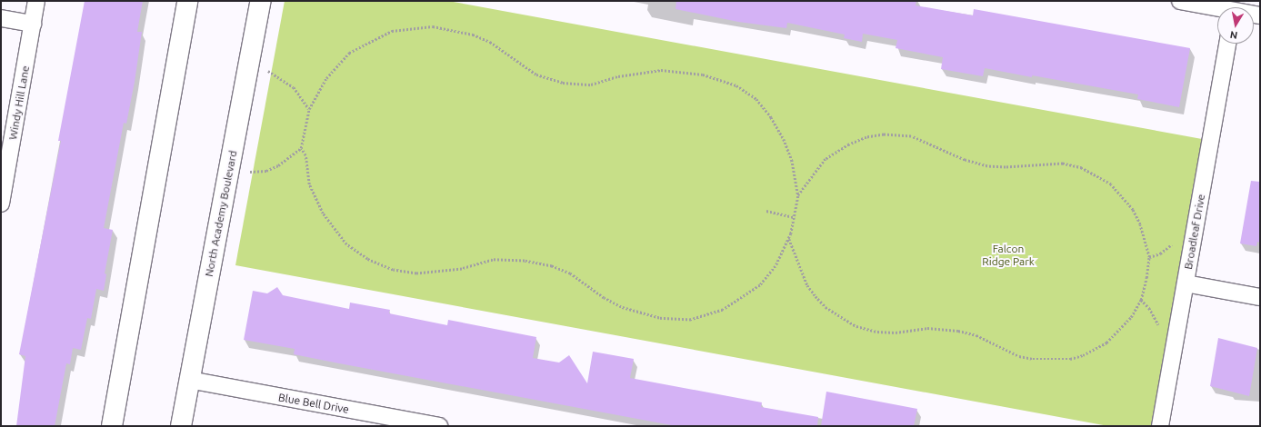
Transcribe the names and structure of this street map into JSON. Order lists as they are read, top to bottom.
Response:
{
  "streets": {
    "street": [
      "Windy Hill Lane",
      "North Academy Boulevard",
      "Broadleaf Drive",
      "Blue Bell Drive"
    ]
  },
  "crossings": [
    ["North Academy Boulevard", "Blue Bell Drive"]
  ],
  "parks": ["Falcon Ridge Park"],
  "north": "bottom"
}
